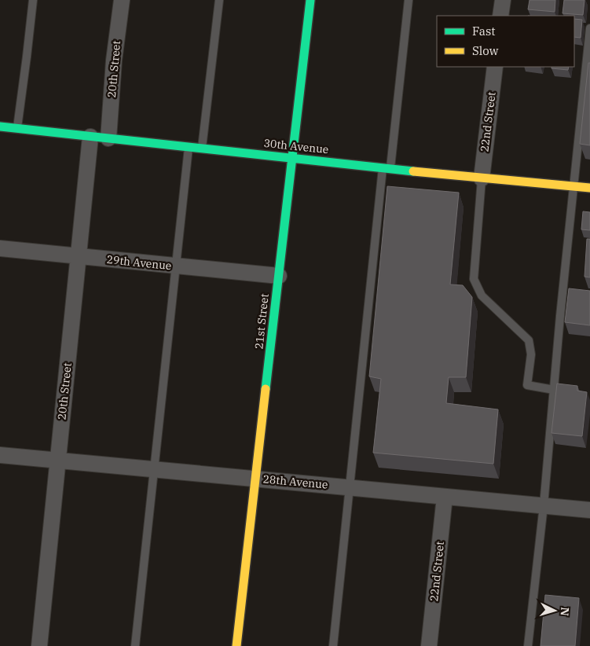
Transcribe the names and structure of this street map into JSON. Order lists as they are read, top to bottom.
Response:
{
  "streets": {
    "street": [
      "20th Street",
      "22nd Street",
      "30th Avenue",
      "29th Avenue",
      "21st Street",
      "28th Avenue"
    ]
  },
  "crossings": [
    ["20th Street", "30th Avenue"],
    ["20th Street", "29th Avenue"],
    ["20th Street", "28th Avenue"],
    ["22nd Street", "30th Avenue"],
    ["22nd Street", "28th Avenue"],
    ["30th Avenue", "21st Street"],
    ["29th Avenue", "21st Street"],
    ["21st Street", "28th Avenue"]
  ],
  "legend": ["Fast", "Slow"],
  "north": "right"
}
